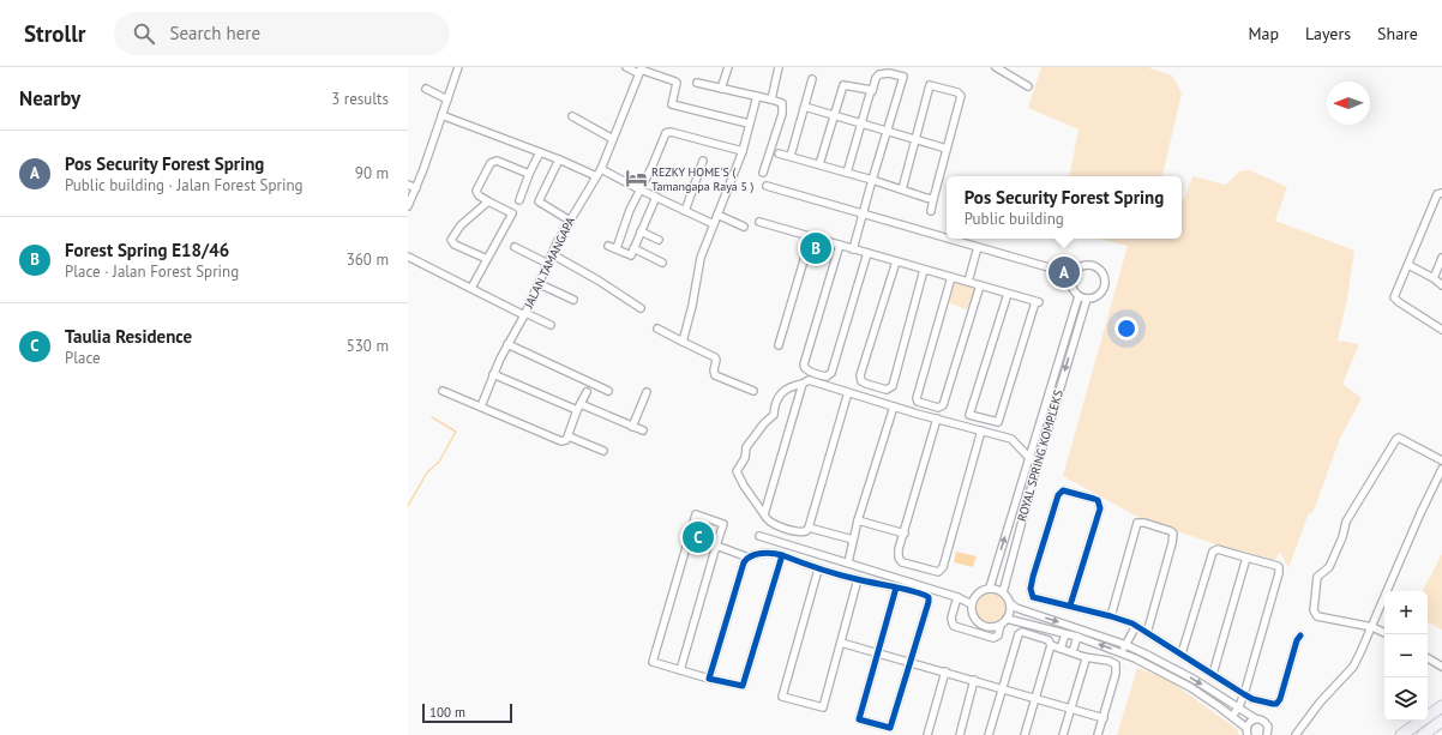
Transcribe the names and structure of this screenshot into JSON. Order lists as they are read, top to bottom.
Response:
{
  "streets": {
    "street": ["JALAN TAMANGAPA", "ROYAL SPRING KOMPLEKS"]
  },
  "places": {
    "hotel": ["REZKY HOME'S ( Tamangapa Raya 5 )"]
  },
  "scale_bar": "100 m",
  "north": "left",
  "page": {
    "header": "Strollr",
    "search": "Search here",
    "nav": ["Map", "Layers", "Share"],
    "heading": ["Nearby", "3 results"],
    "list": [
      {
        "mark": "A",
        "name": "Pos Security Forest Spring",
        "note": "Public building · Jalan Forest Spring",
        "value": "90 m"
      },
      {
        "mark": "B",
        "name": "Forest Spring E18/46",
        "note": "Place · Jalan Forest Spring",
        "value": "360 m"
      },
      {
        "mark": "C",
        "name": "Taulia Residence",
        "note": "Place",
        "value": "530 m"
      }
    ],
    "popup": ["Pos Security Forest Spring", "Public building"],
    "pins": ["B", "A", "C"],
    "map_buttons": ["+", "−"],
    "scale": "100 m"
  }
}
